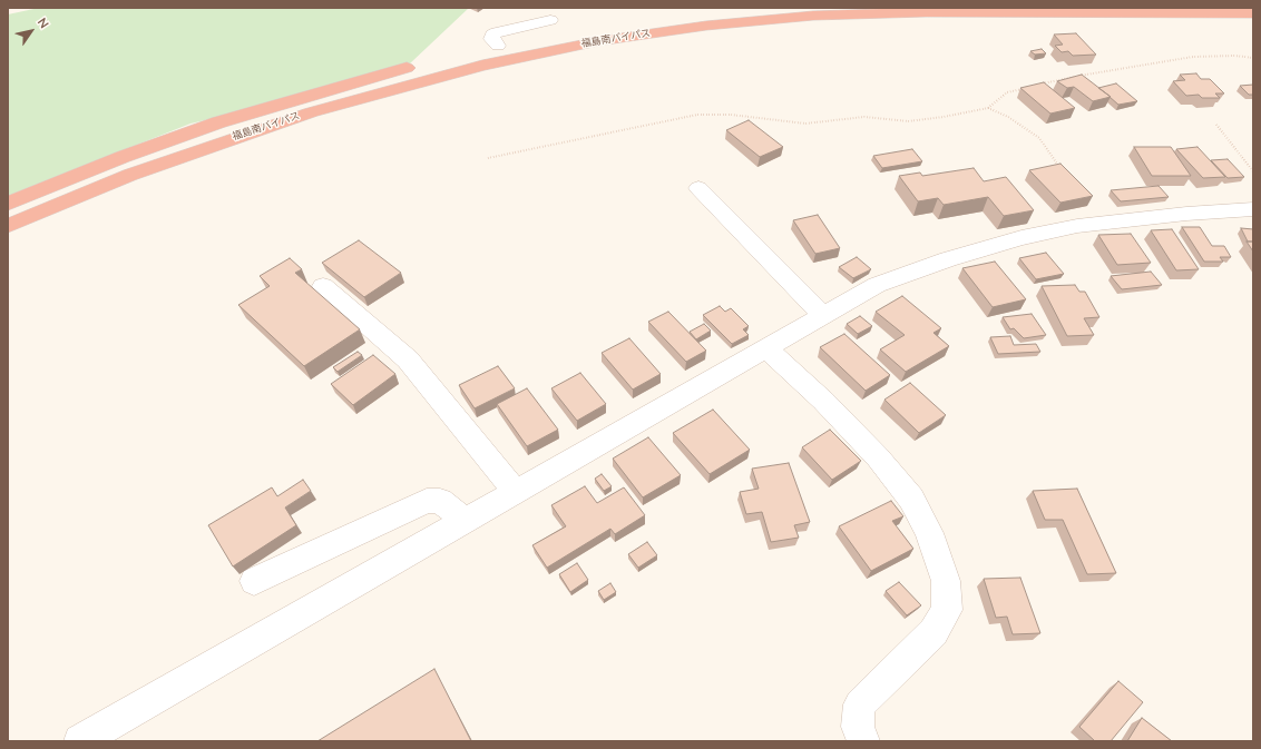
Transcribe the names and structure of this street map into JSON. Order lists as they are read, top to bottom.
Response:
{
  "streets": {
    "highway": ["福島南バイパス"]
  },
  "north": "top right"
}
